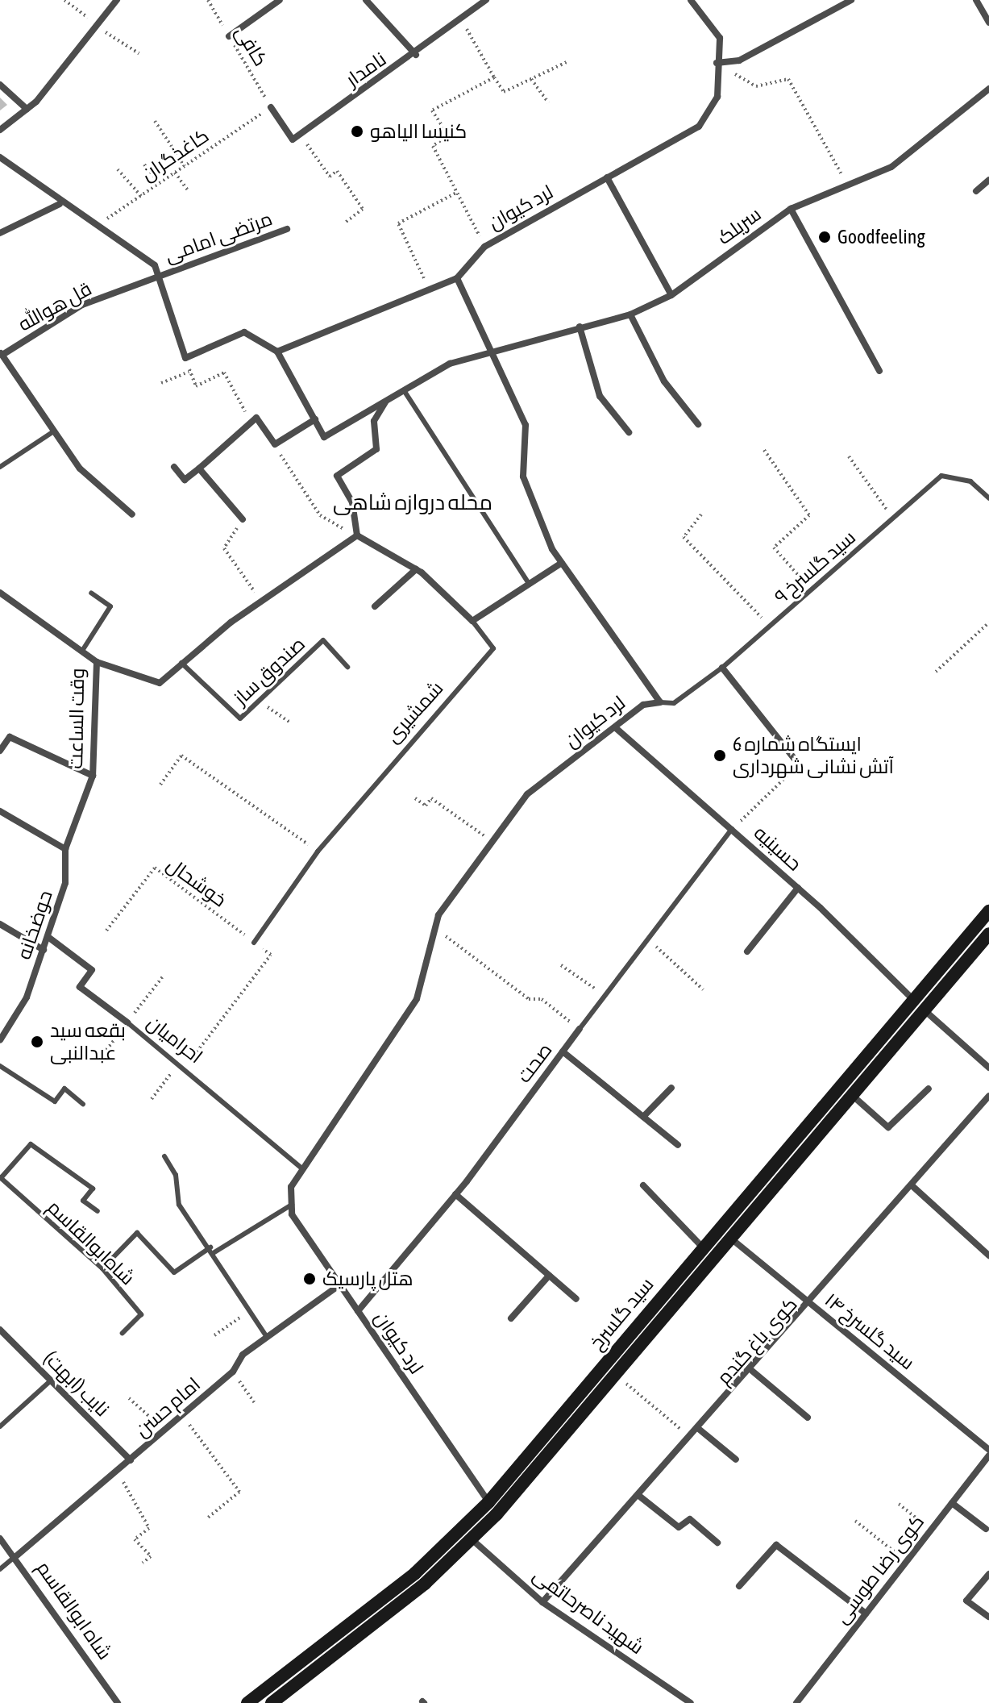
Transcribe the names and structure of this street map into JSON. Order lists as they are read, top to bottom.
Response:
{
  "streets": {
    "main road": ["سید گلسرخ"],
    "street": [
      "نامدار",
      "لرد کیوان",
      "سریلک",
      "مرتضی امامی",
      "قل هوالله",
      "شمشیری",
      "وقت الساعت",
      "حسینیه",
      "حوضخانه",
      "احرامیان",
      "صحت",
      "سید گلسرخ ۱۴",
      "کوی باغ گندم",
      "نایب (ابهت)",
      "امام حسن",
      "کوی رضا طوسی",
      "شاه ابوالقاسم",
      "شهید ناصرحاتمی"
    ],
    "lane": ["سید گلسرخ ۹", "صندوق ساز", "شاه‌ابوالقاسم"],
    "path": ["کافی", "کاغذگران", "خوشحال"]
  },
  "crossings": [
    ["کافی", "کاغذگران"],
    ["لرد کیوان", "سید گلسرخ ۹"],
    ["لرد کیوان", "حسینیه"],
    ["لرد کیوان", "احرامیان"],
    ["لرد کیوان", "صحت"],
    ["لرد کیوان", "سید گلسرخ"],
    ["لرد کیوان", "امام حسن"],
    ["مرتضی امامی", "قل هوالله"],
    ["شمشیری", "خوشحال"],
    ["وقت الساعت", "حوضخانه"],
    ["حسینیه", "صحت"],
    ["حسینیه", "سید گلسرخ"],
    ["حوضخانه", "احرامیان"],
    ["سید گلسرخ", "سید گلسرخ ۱۴"],
    ["سید گلسرخ", "شهید ناصرحاتمی"],
    ["سید گلسرخ ۱۴", "کوی باغ گندم"],
    ["کوی باغ گندم", "شهید ناصرحاتمی"],
    ["نایب (ابهت)", "امام حسن"],
    ["امام حسن", "شاه ابوالقاسم"]
  ],
  "districts": ["محله دروازه شاهی"],
  "places": [
    "کنیسا الیاهو",
    "Goodfeeling",
    "ایستگاه شماره 6 آتش نشانی شهرداری",
    "بقعه سید عبدالنبی",
    "هتل پارسیک"
  ]
}
